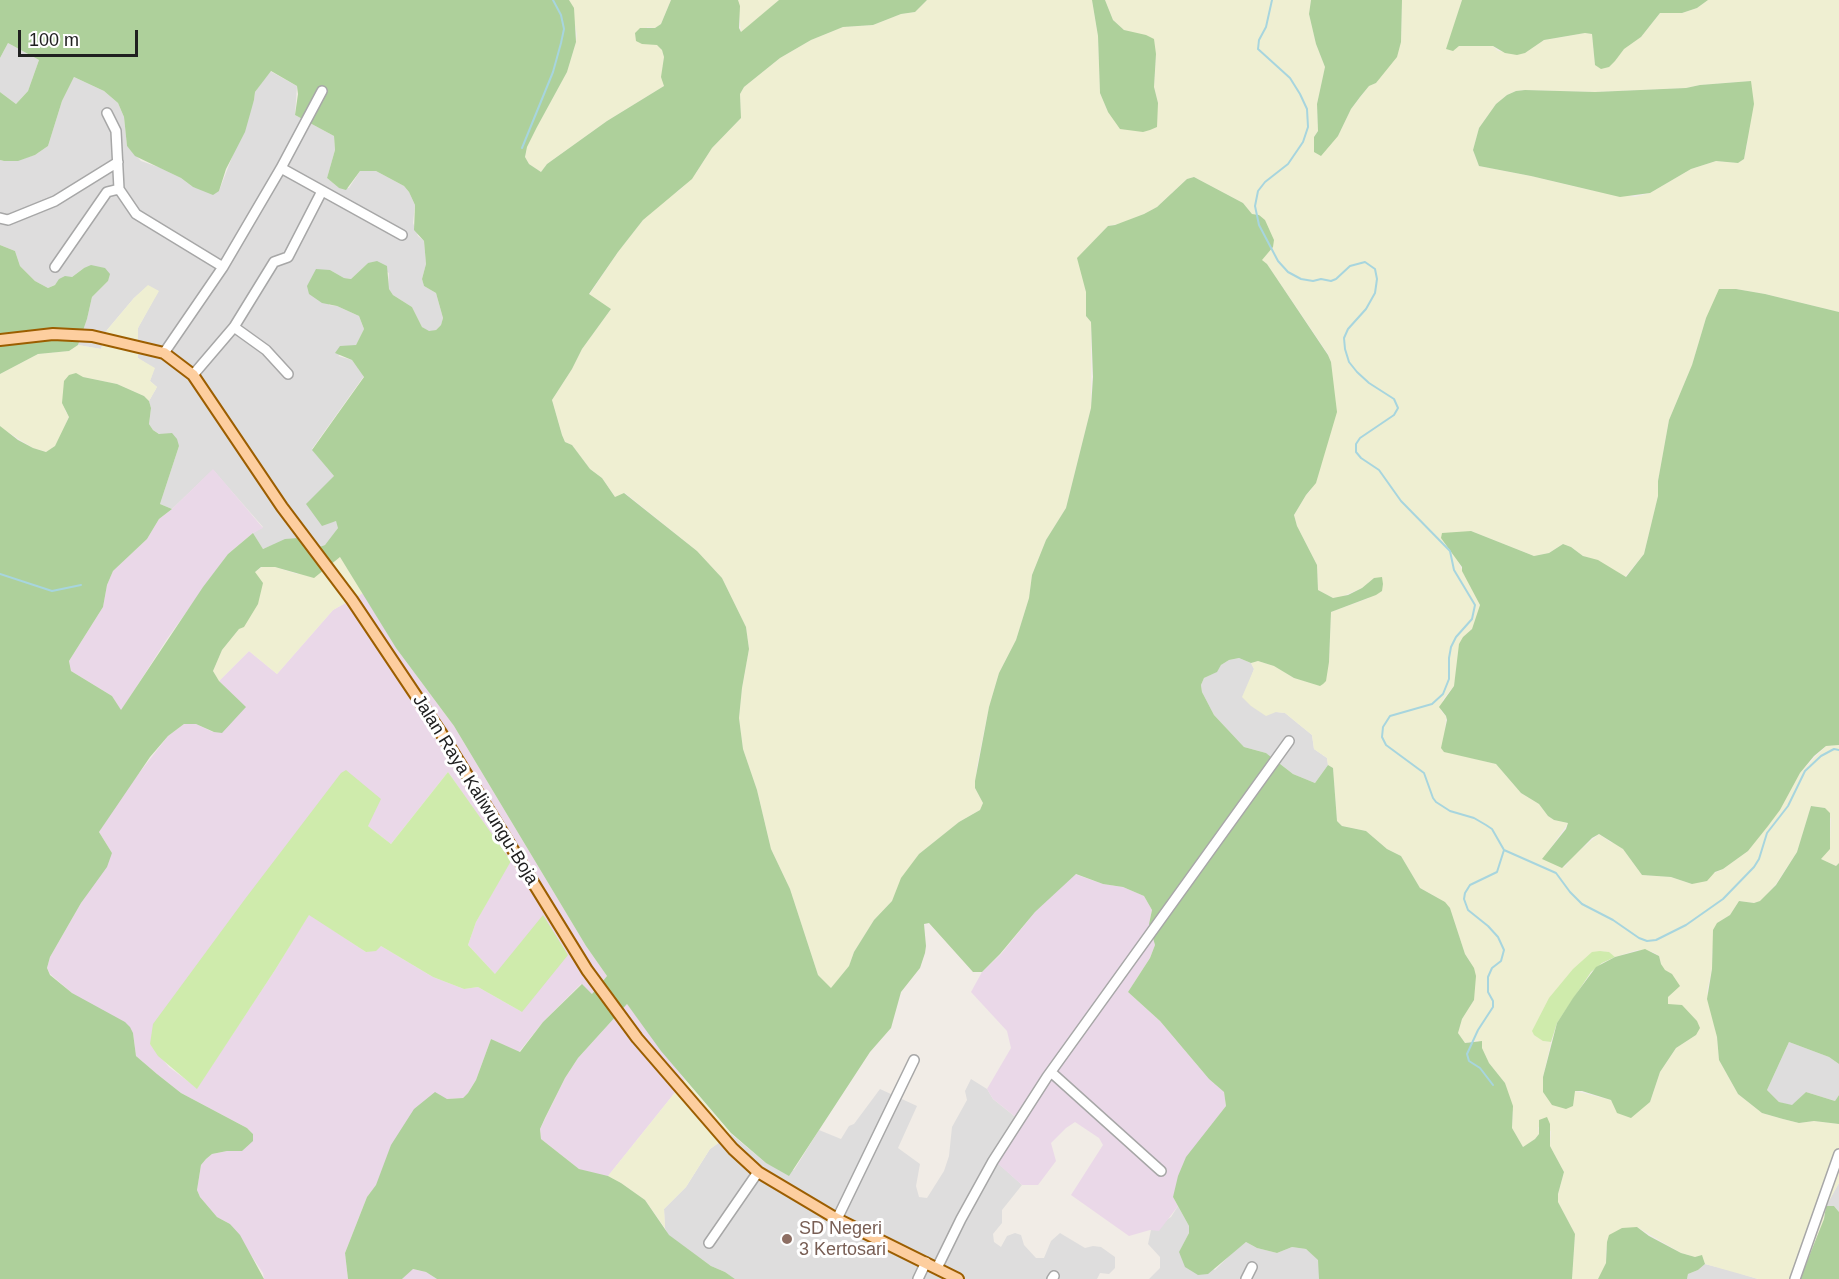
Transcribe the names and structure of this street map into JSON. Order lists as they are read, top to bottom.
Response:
{
  "streets": {
    "main road": ["Jalan Raya Kaliwungu-Boja"]
  },
  "places": ["SD Negeri 3 Kertosari"],
  "scale_bar": "100 m"
}
